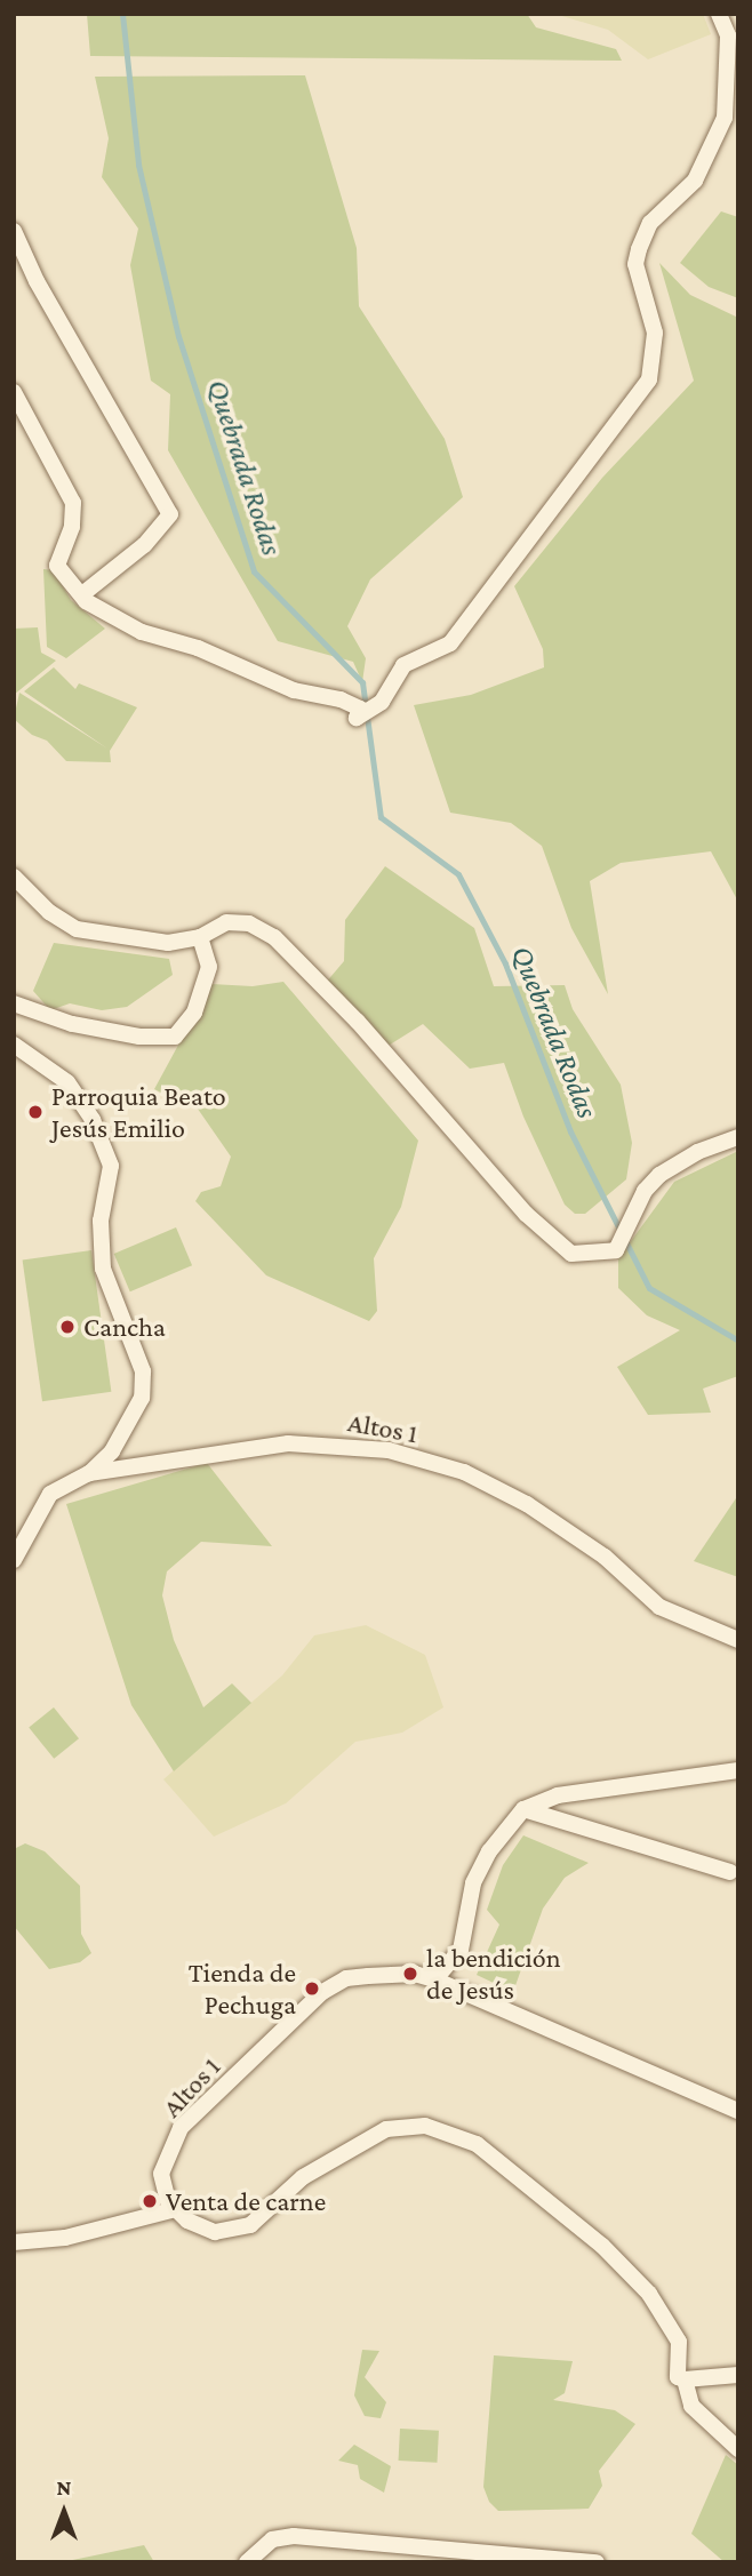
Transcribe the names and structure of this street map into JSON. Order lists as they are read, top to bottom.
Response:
{
  "streets": {
    "street": ["Altos 1"]
  },
  "water": ["Quebrada Rodas"],
  "places": [
    "Parroquia Beato Jesús Emilio",
    "Cancha",
    "la bendición de Jesús",
    "Tienda de Pechuga",
    "Venta de carne"
  ],
  "north": "top"
}
